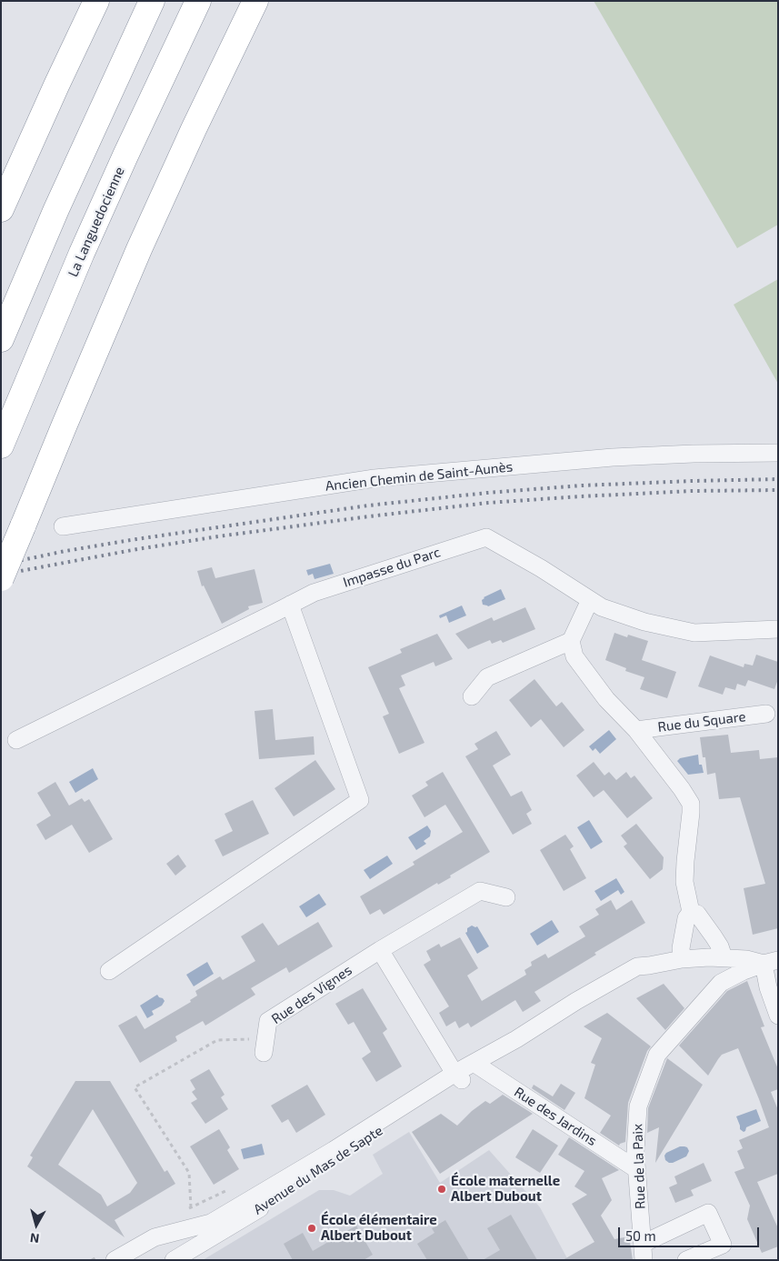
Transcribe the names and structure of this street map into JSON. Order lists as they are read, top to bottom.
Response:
{
  "streets": {
    "highway": ["La Languedocienne"],
    "street": [
      "Ancien Chemin de Saint-Aunès",
      "Impasse du Parc",
      "Rue du Square",
      "Rue des Vignes",
      "Rue des Jardins",
      "Rue de la Paix",
      "Avenue du Mas de Sapte"
    ]
  },
  "crossings": [
    ["Rue des Jardins", "Rue de la Paix"],
    ["Rue des Jardins", "Avenue du Mas de Sapte"],
    ["Rue de la Paix", "Avenue du Mas de Sapte"]
  ],
  "places": ["École maternelle Albert Dubout", "École élémentaire Albert Dubout"],
  "scale_bar": "50 m",
  "north": "bottom"
}
